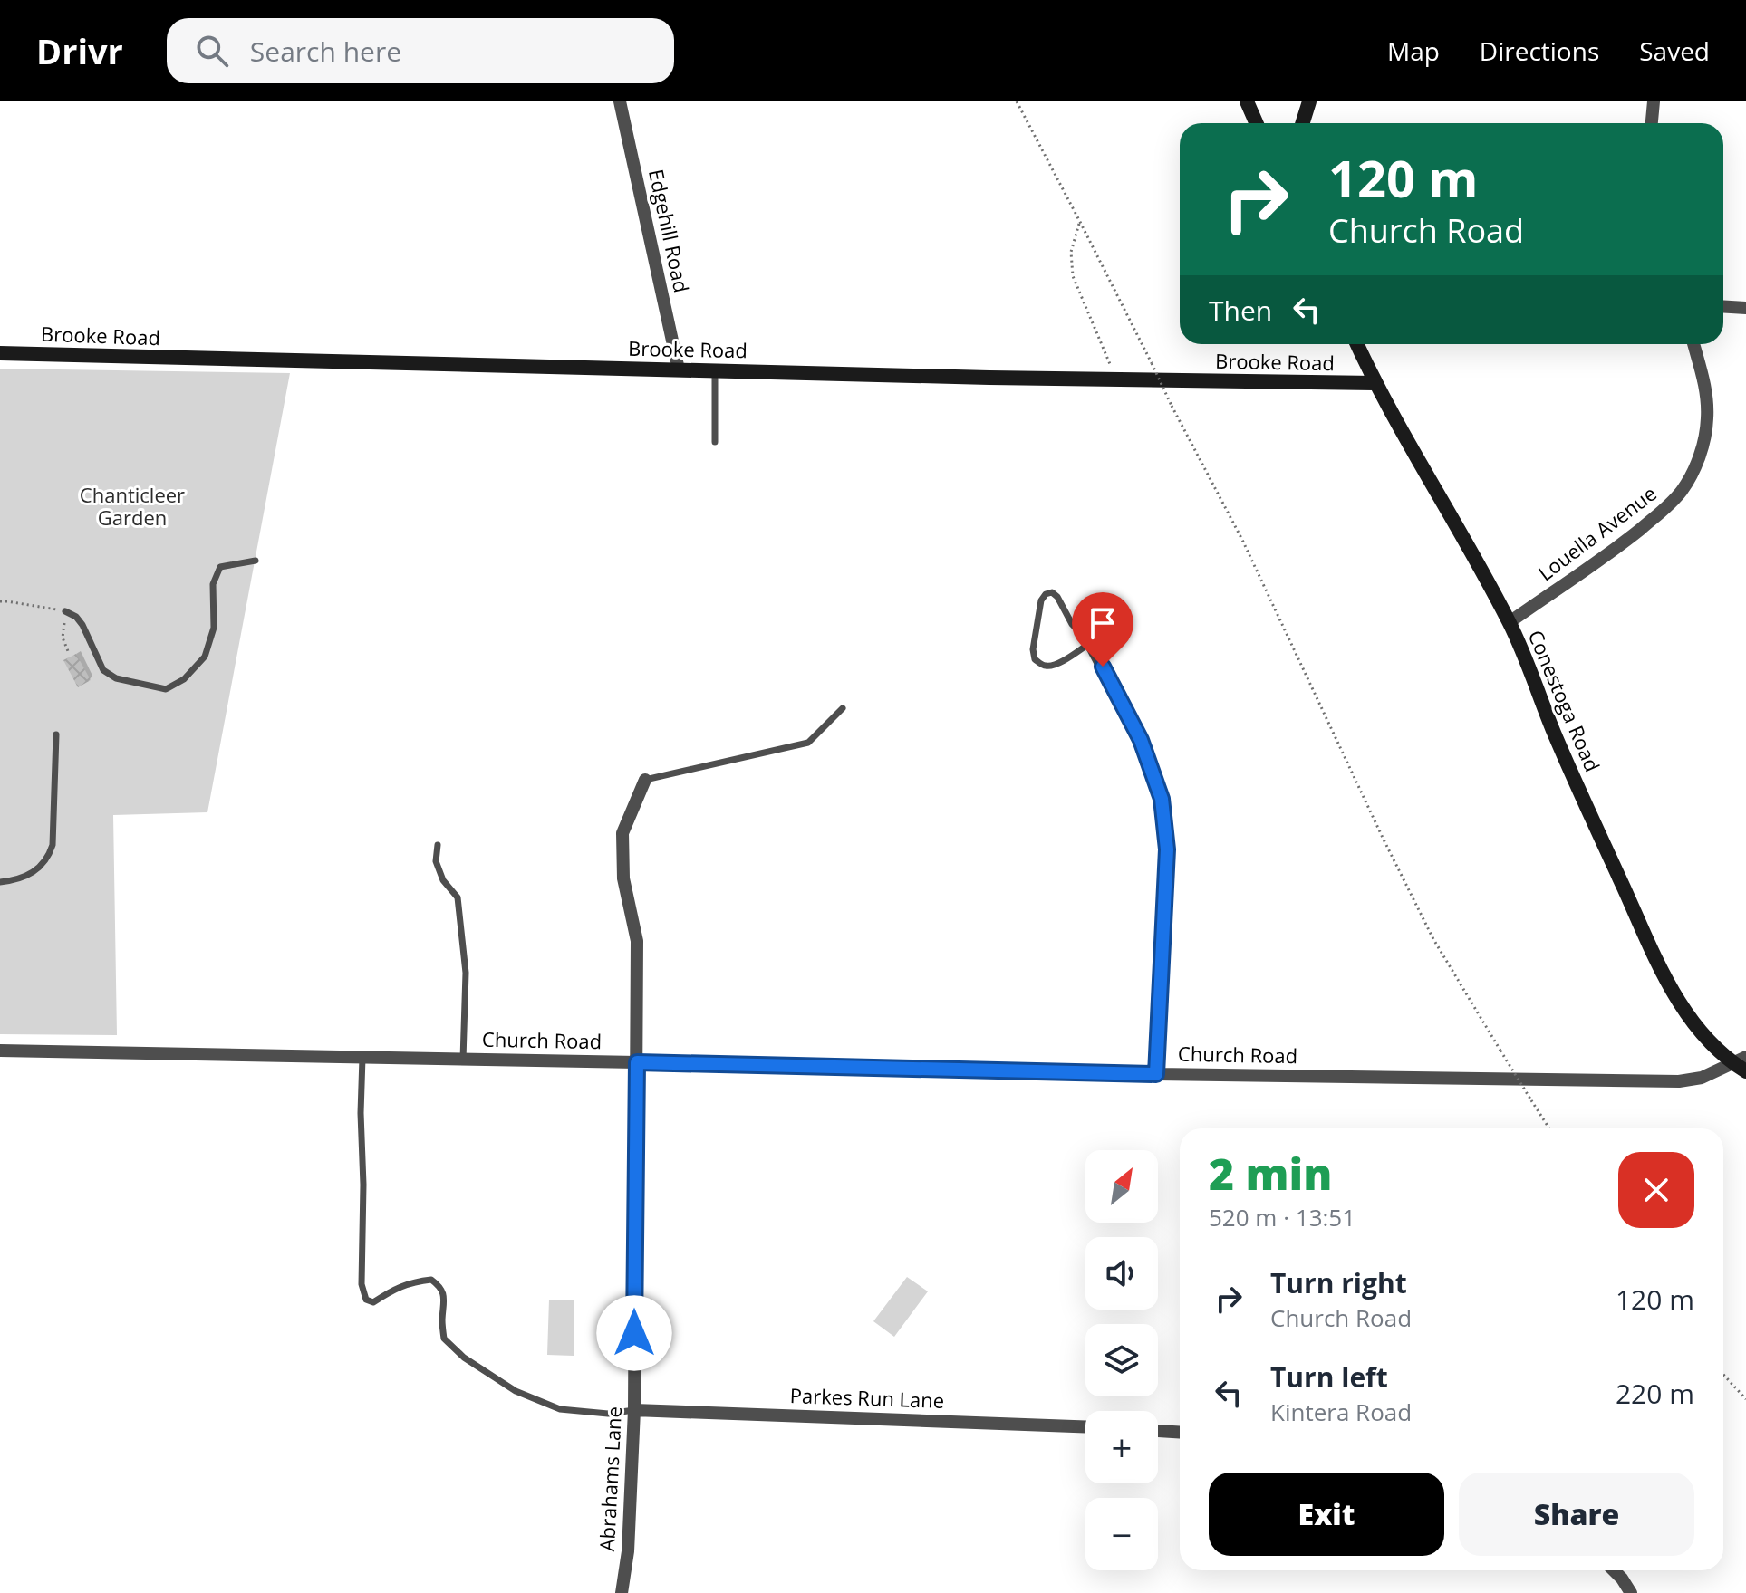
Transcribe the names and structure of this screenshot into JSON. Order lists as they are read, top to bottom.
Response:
{
  "streets": {
    "main road": ["Brooke Road", "Conestoga Road"],
    "street": [
      "Edgehill Road",
      "Louella Avenue",
      "Church Road",
      "Parkes Run Lane",
      "Abrahams Lane"
    ]
  },
  "crossings": [
    ["Edgehill Road", "Brooke Road"],
    ["Brooke Road", "Conestoga Road"],
    ["Louella Avenue", "Conestoga Road"],
    ["Conestoga Road", "Church Road"],
    ["Church Road", "Abrahams Lane"],
    ["Parkes Run Lane", "Abrahams Lane"]
  ],
  "parks": ["Chanticleer Garden"],
  "north": "top right",
  "page": {
    "header": "Drivr",
    "search": "Search here",
    "nav": ["Map", "Directions", "Saved"],
    "turn": ["120 m", "Church Road"],
    "then": "Then",
    "heading": ["2 min", "520 m · 13:51"],
    "map_buttons": ["+", "−"],
    "list": [
      {
        "name": "Turn right",
        "note": "Church Road",
        "value": "120 m"
      },
      {
        "name": "Turn left",
        "note": "Kintera Road",
        "value": "220 m"
      }
    ],
    "buttons": ["Exit", "Share"]
  }
}
